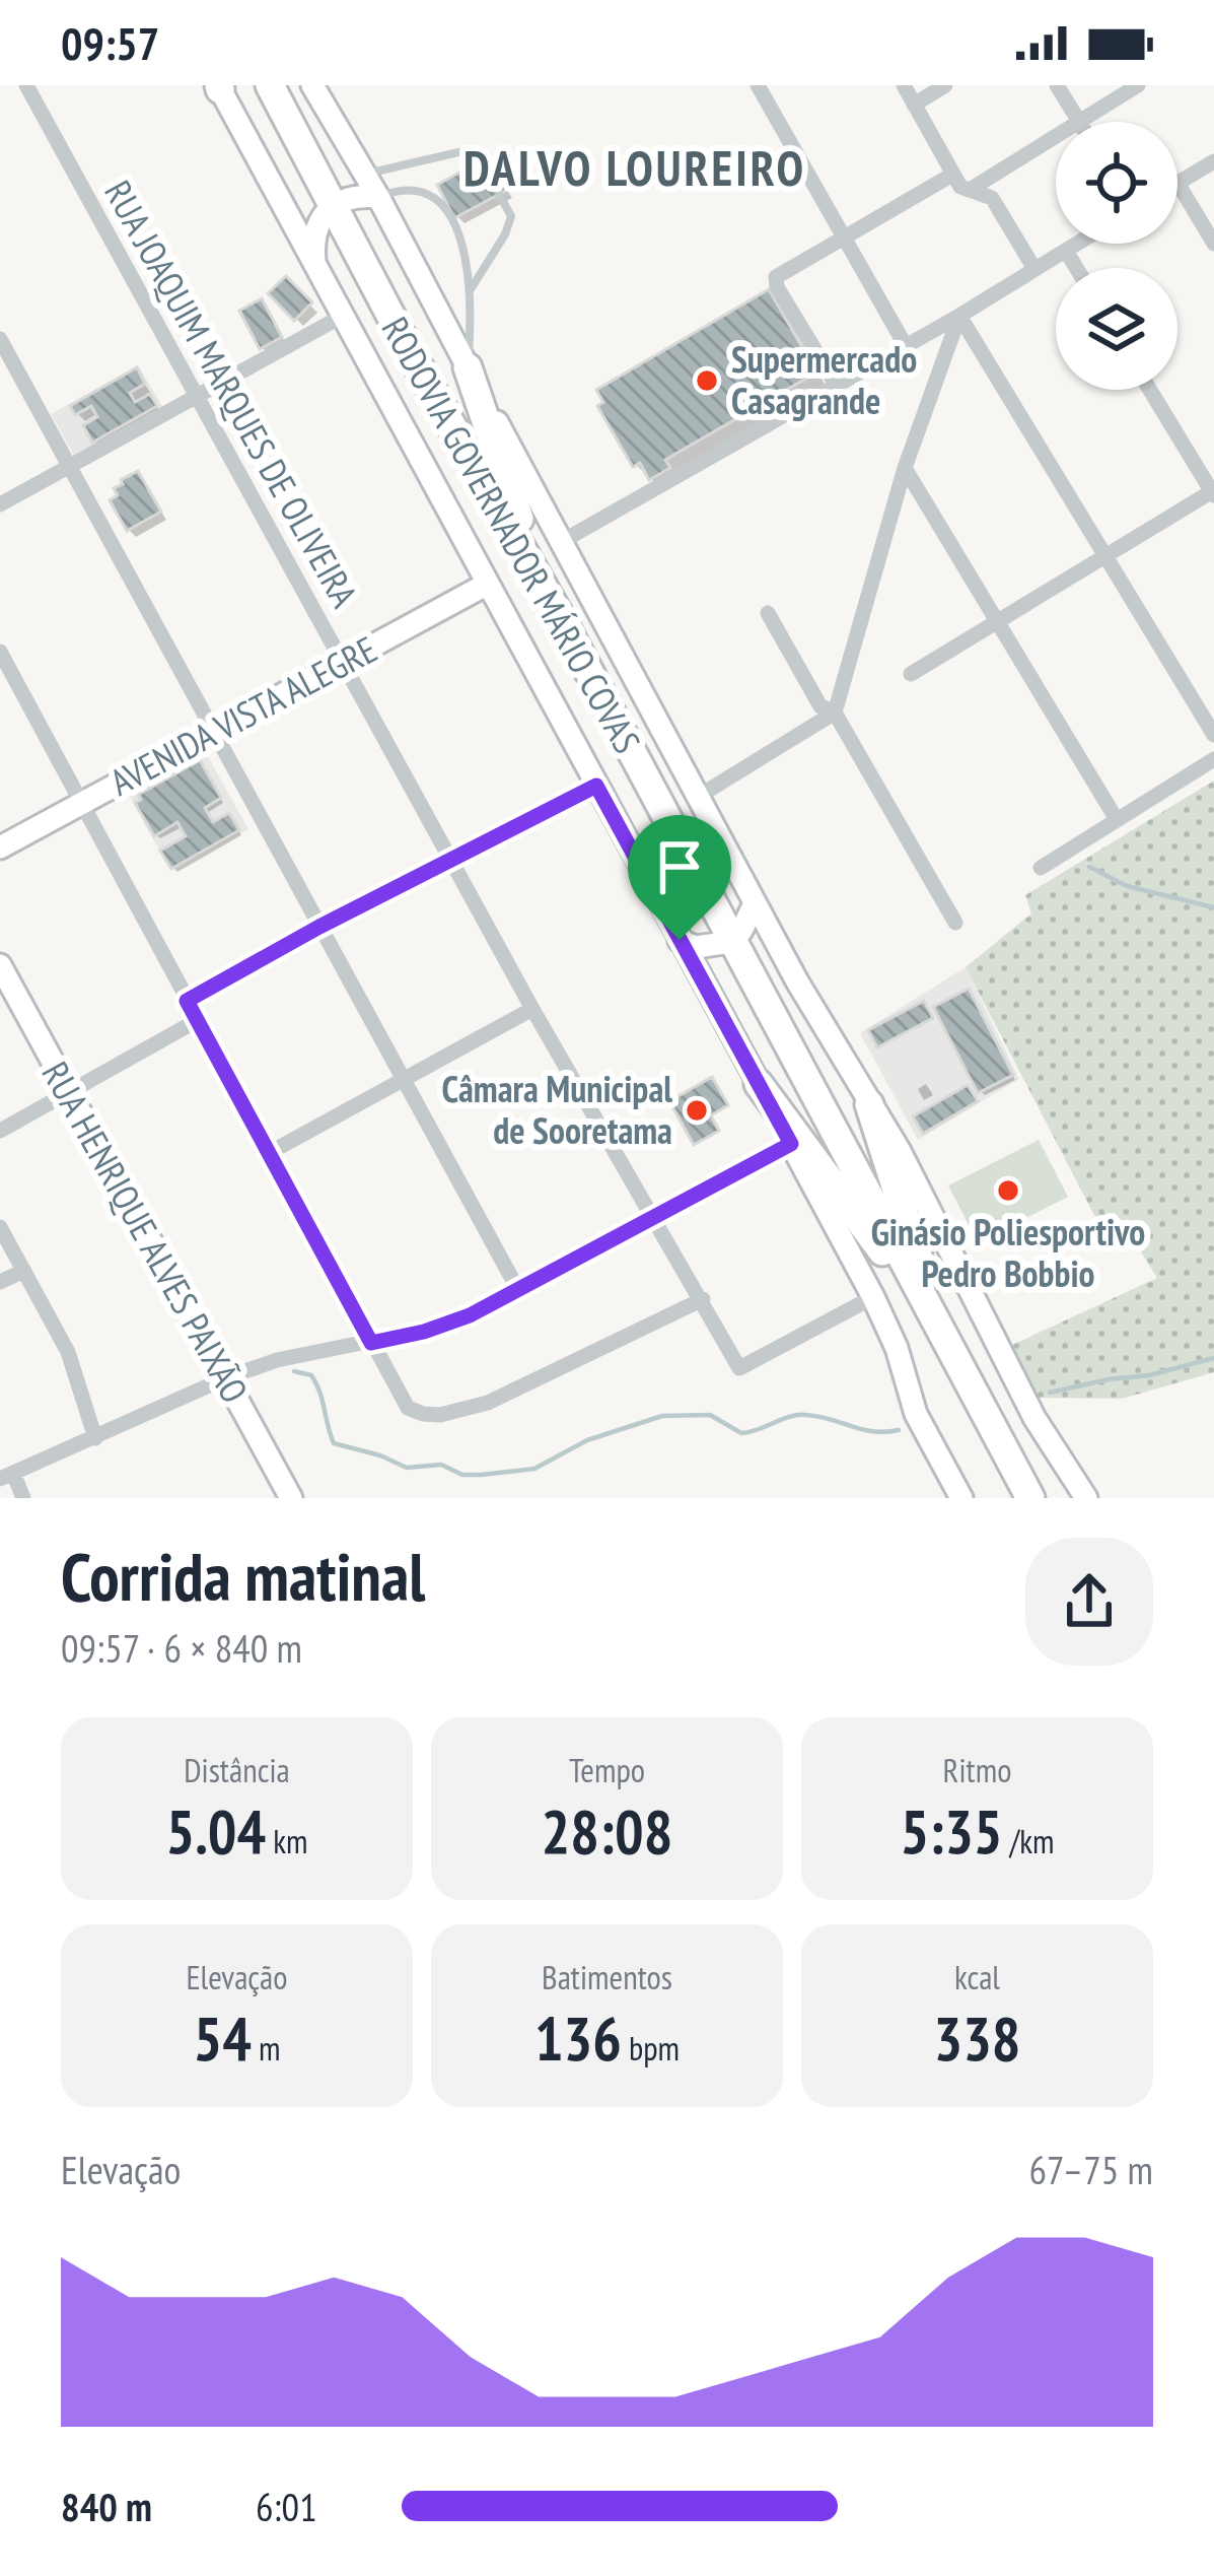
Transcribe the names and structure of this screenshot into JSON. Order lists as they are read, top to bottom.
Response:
{
  "streets": {
    "highway": ["RODOVIA GOVERNADOR MÁRIO COVAS"],
    "main road": ["AVENIDA VISTA ALEGRE", "RUA HENRIQUE ALVES PAIXÃO"],
    "street": ["RUA JOAQUIM MARQUES DE OLIVEIRA"]
  },
  "crossings": [
    ["RUA JOAQUIM MARQUES DE OLIVEIRA", "AVENIDA VISTA ALEGRE"]
  ],
  "districts": ["DALVO LOUREIRO"],
  "places": ["Supermercado Casagrande", "Câmara Municipal de Sooretama", "Ginásio Poliesportivo Pedro Bobbio"],
  "page": {
    "status": "09:57",
    "heading": ["Corrida matinal", "09:57 · 6 × 840 m"],
    "stats": [
      ["Distância", "5.04 km"],
      ["Tempo", "28:08"],
      ["Ritmo", "5:35 /km"],
      ["Elevação", "54 m"],
      ["Batimentos", "136 bpm"],
      ["kcal", "338"]
    ],
    "chart": ["Elevação", "67–75 m"],
    "list": [
      {
        "name": "840 m",
        "note": "6:01"
      }
    ]
  }
}
